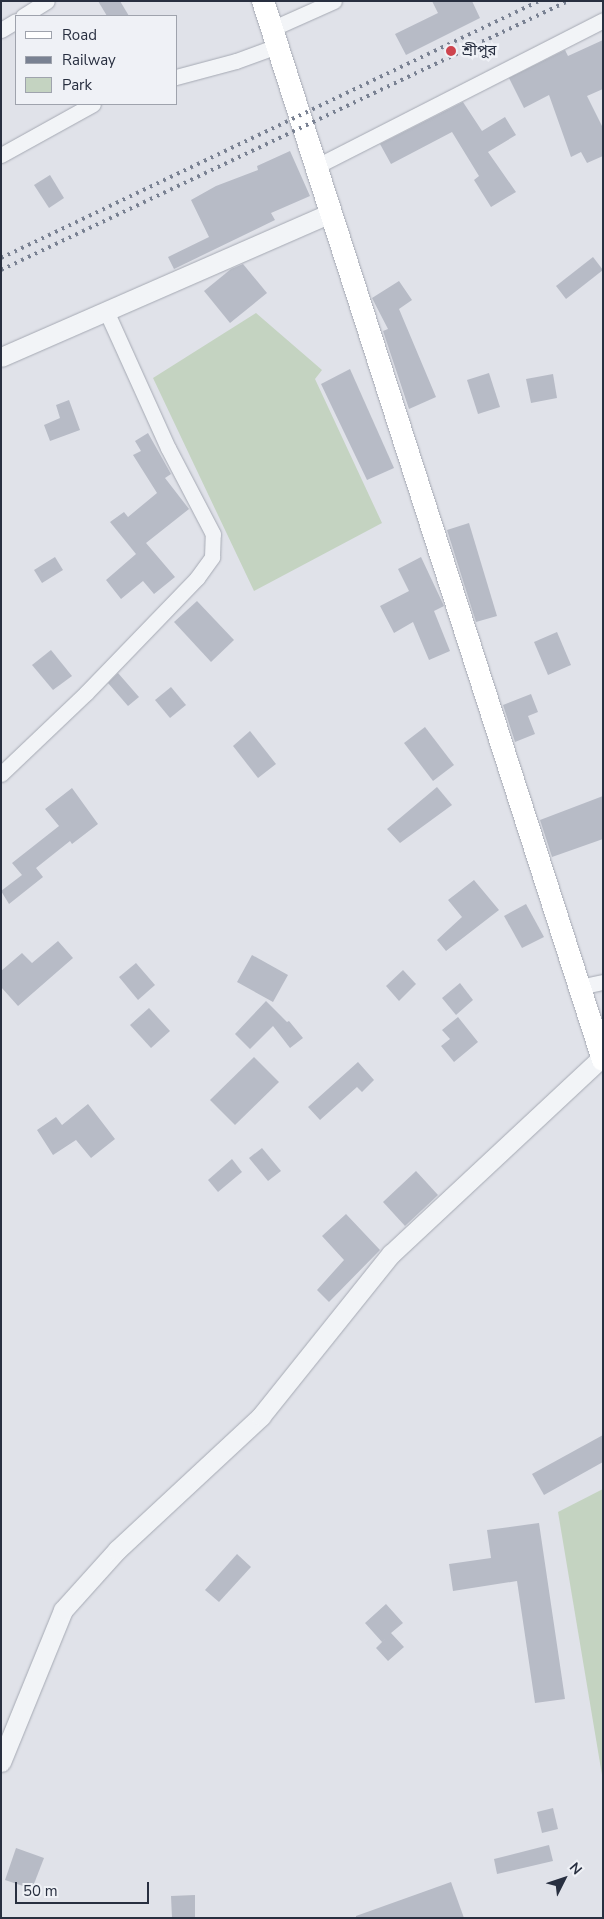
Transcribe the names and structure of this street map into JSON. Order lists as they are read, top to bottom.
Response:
{
  "places": ["শ্রীপুর"],
  "legend": ["Road", "Railway", "Park"],
  "scale_bar": "50 m",
  "north": "top right"
}
